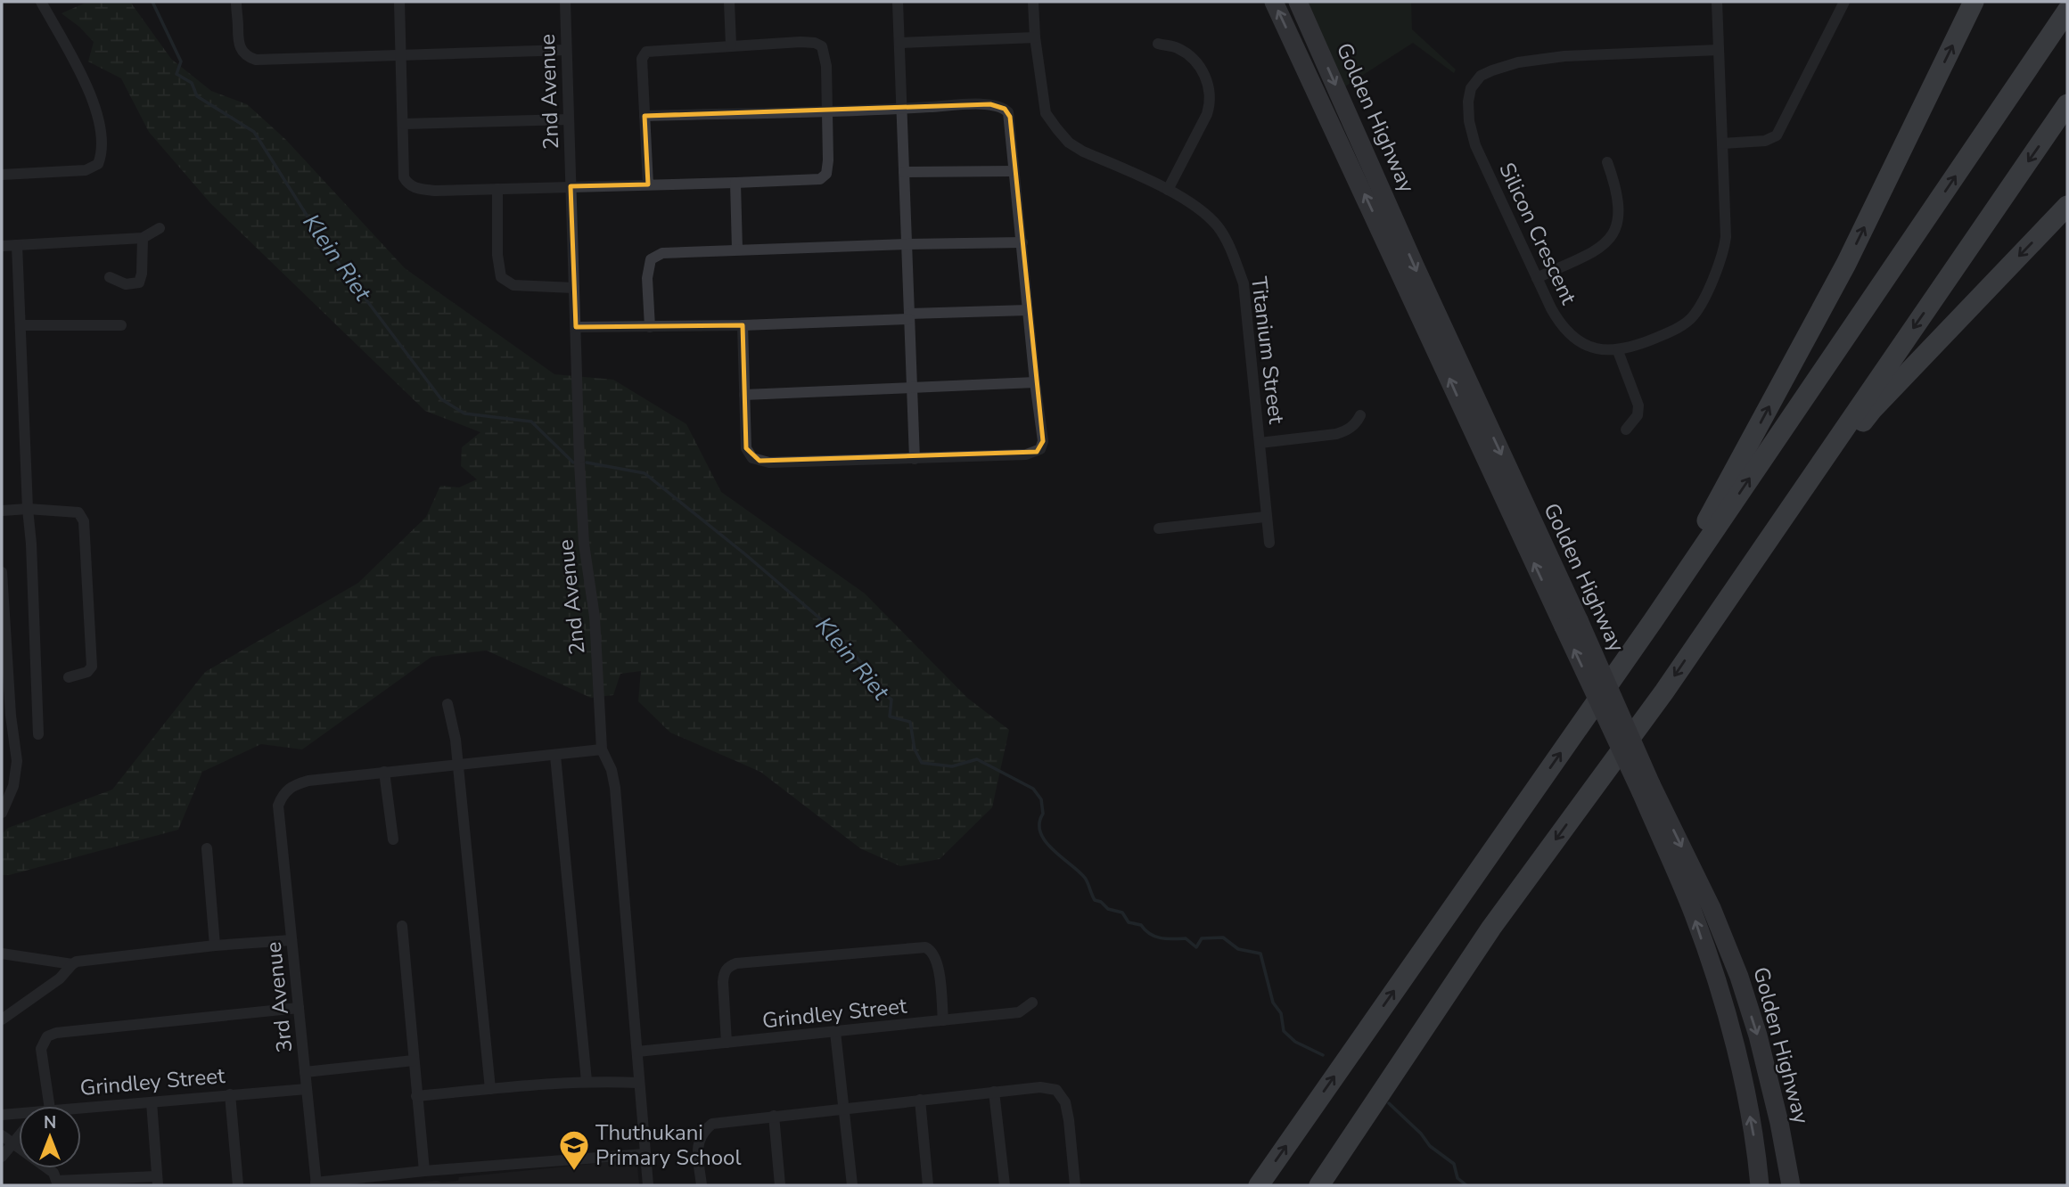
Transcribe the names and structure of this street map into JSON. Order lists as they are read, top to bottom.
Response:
{
  "streets": {
    "main road": ["Golden Highway"],
    "street": [
      "2nd Avenue",
      "Silicon Crescent",
      "Titanium Street",
      "3rd Avenue",
      "Grindley Street"
    ]
  },
  "crossings": [
    ["2nd Avenue", "Grindley Street"],
    ["3rd Avenue", "Grindley Street"]
  ],
  "water": ["Klein Riet"],
  "places": {
    "school or university": ["Thuthukani Primary School"]
  },
  "north": "top"
}
